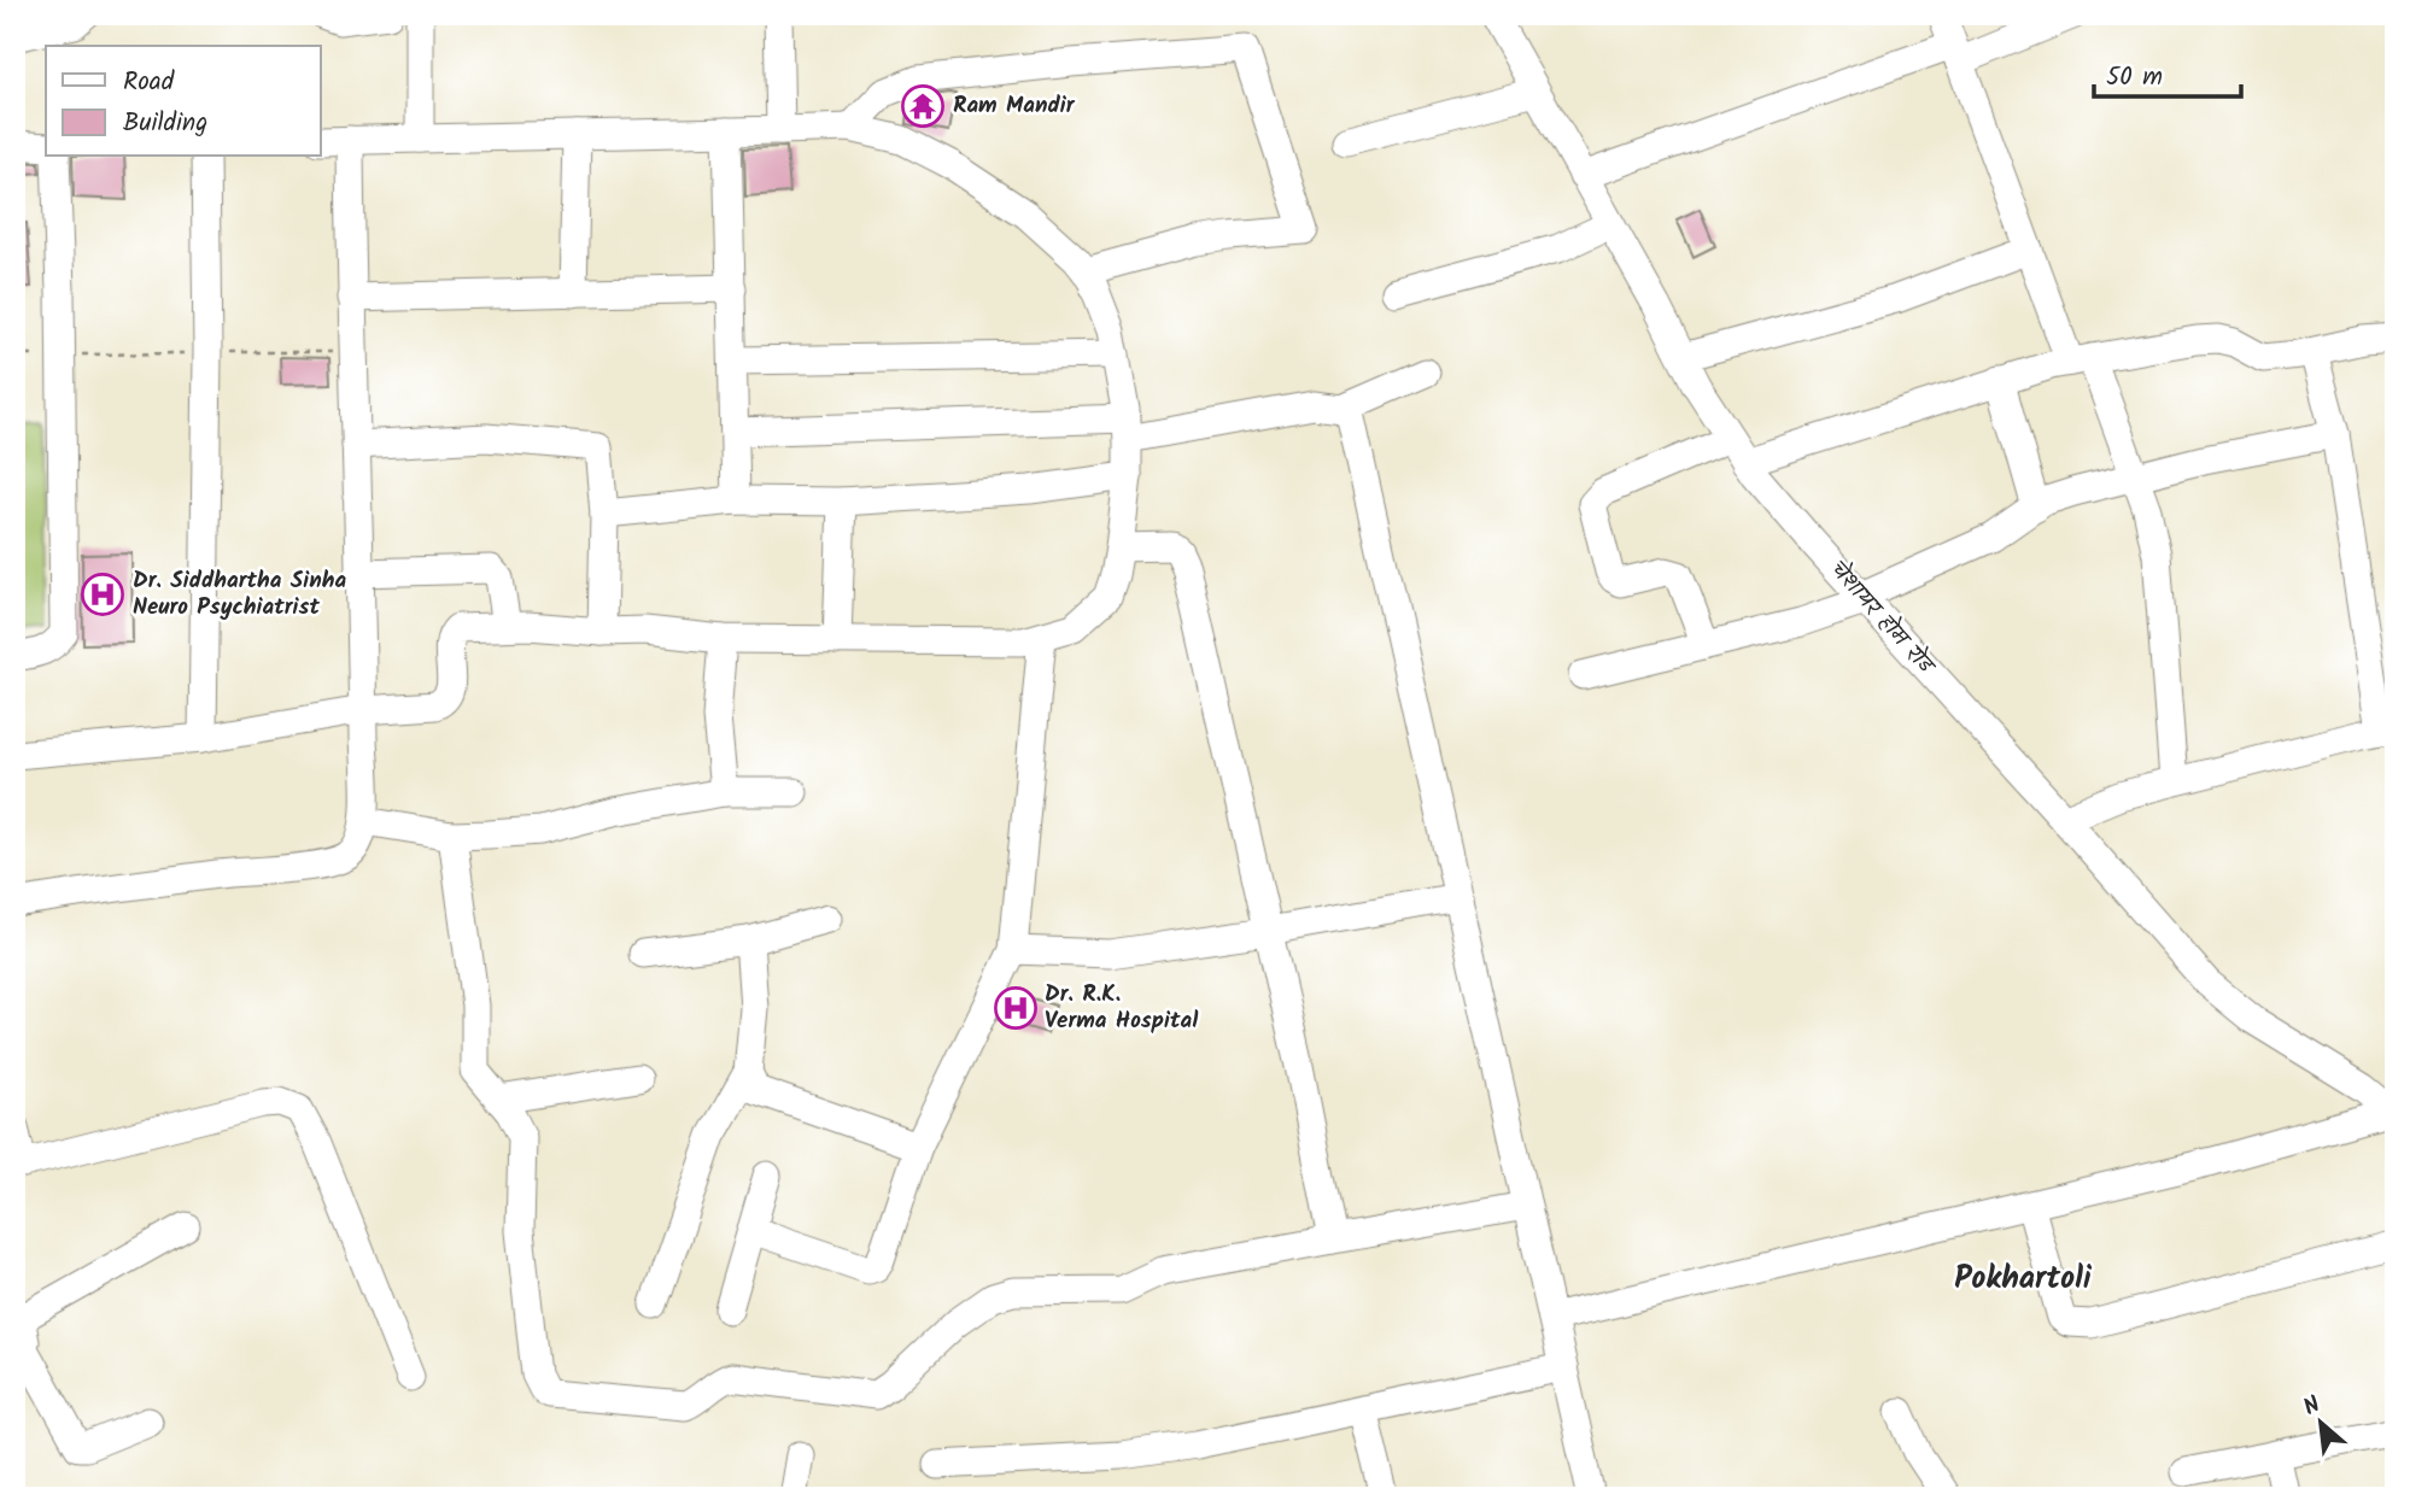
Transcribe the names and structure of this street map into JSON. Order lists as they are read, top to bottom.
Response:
{
  "streets": {
    "street": ["चेशायर होम रोड"]
  },
  "districts": ["Pokhartoli"],
  "places": {
    "temple": ["Ram Mandir"],
    "hospital": ["Dr. Siddhartha Sinha Neuro Psychiatrist", "Dr. R.K. Verma Hospital"]
  },
  "legend": ["Road", "Building"],
  "scale_bar": "50 m",
  "north": "top left"
}
